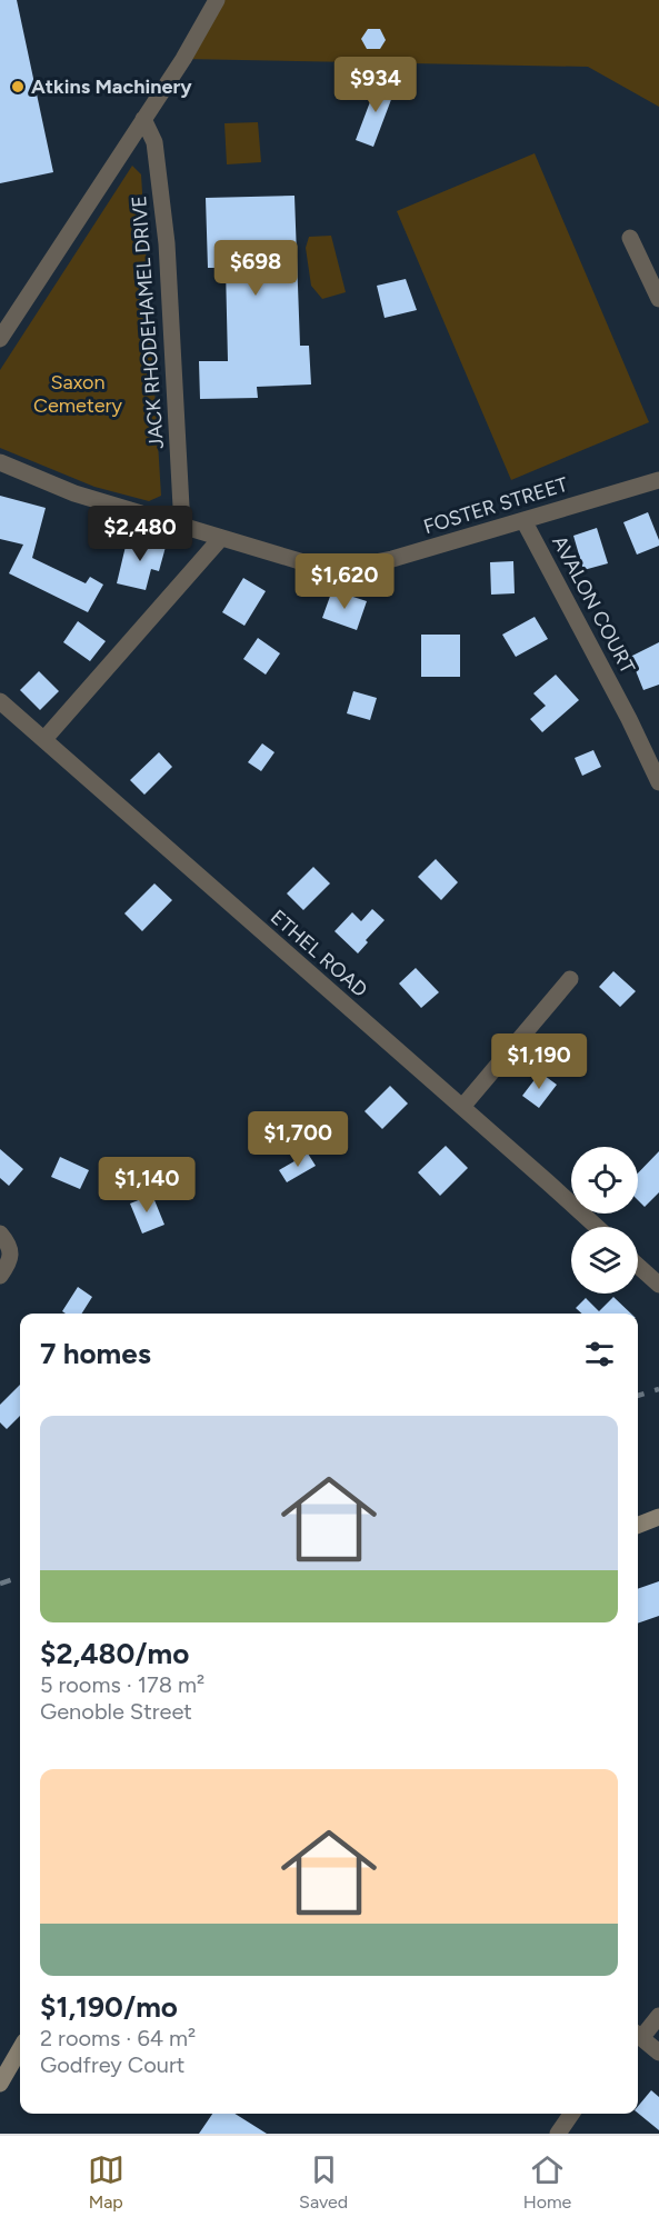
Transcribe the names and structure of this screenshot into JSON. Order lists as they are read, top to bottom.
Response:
{
  "streets": {
    "street": [
      "JACK RHODEHAMEL DRIVE",
      "FOSTER STREET",
      "AVALON COURT",
      "ETHEL ROAD"
    ]
  },
  "crossings": [
    ["JACK RHODEHAMEL DRIVE", "FOSTER STREET"],
    ["FOSTER STREET", "AVALON COURT"]
  ],
  "parks": ["Saxon Cemetery"],
  "places": ["Atkins Machinery"],
  "page": {
    "price": [
      "$934",
      "$698",
      "$2,480",
      "$1,620",
      "$1,190",
      "$1,700",
      "$1,140"
    ],
    "heading": "7 homes",
    "list": [
      {
        "name": "$2,480/mo",
        "note": "5 rooms · 178 m² · Genoble Street"
      },
      {
        "name": "$1,190/mo",
        "note": "2 rooms · 64 m² · Godfrey Court"
      }
    ],
    "tabs": ["Map", "Saved", "Home"]
  }
}
